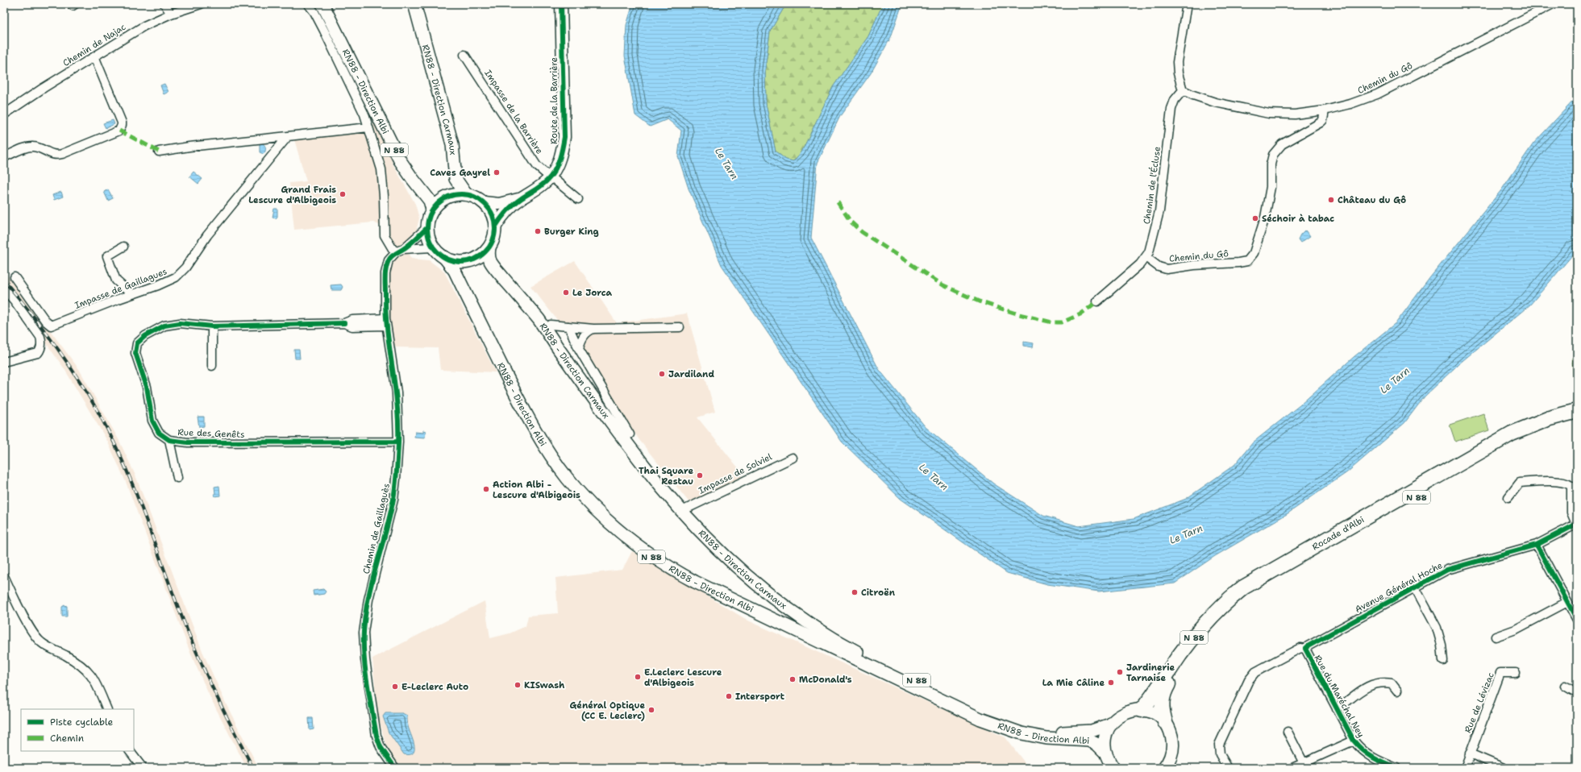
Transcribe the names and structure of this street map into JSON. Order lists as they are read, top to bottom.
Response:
{
  "streets": {
    "highway": ["N 88", "Rocade d'Albi"],
    "main road": ["RN88 - Direction Albi", "RN88 - Direction Carmaux"],
    "street": [
      "Chemin de Najac",
      "Chemin du Gô",
      "Route de la Barrière",
      "Impasse de la Barrière",
      "Chemin de l'Écluse",
      "Impasse de Gaillagues",
      "Rue des Genêts",
      "Impasse de Solviel",
      "Chemin de Gaillaguès",
      "Avenue Général Hoche",
      "Rue du Maréchal Ney",
      "Rue de Lévizac"
    ]
  },
  "crossings": [
    ["Chemin du Gô", "Chemin de l'Écluse"],
    ["RN88 - Direction Albi", "RN88 - Direction Carmaux"],
    ["RN88 - Direction Albi", "Route de la Barrière"],
    ["RN88 - Direction Albi", "Chemin de Gaillaguès"],
    ["RN88 - Direction Carmaux", "Route de la Barrière"],
    ["RN88 - Direction Carmaux", "Chemin de Gaillaguès"],
    ["Route de la Barrière", "Impasse de la Barrière"],
    ["Route de la Barrière", "Chemin de Gaillaguès"],
    ["Rue des Genêts", "Chemin de Gaillaguès"],
    ["Avenue Général Hoche", "Rue du Maréchal Ney"]
  ],
  "water": ["Le Tarn"],
  "places": [
    "Caves Gayrel",
    "Grand Frais Lescure d'Albigeois",
    "Château du Gô",
    "Séchoir à tabac",
    "Burger King",
    "Le Jorca",
    "Jardiland",
    "Thai Square Restau",
    "Action Albi - Lescure d'Albigeois",
    "Citroën",
    "Jardinerie Tarnaise",
    "E.Leclerc Lescure d'Albigeois",
    "McDonald's",
    "La Mie Câline",
    "KISwash",
    "E-Leclerc Auto",
    "Intersport",
    "Général Optique (CC E. Leclerc)"
  ],
  "legend": ["Piste cyclable", "Chemin"]
}
